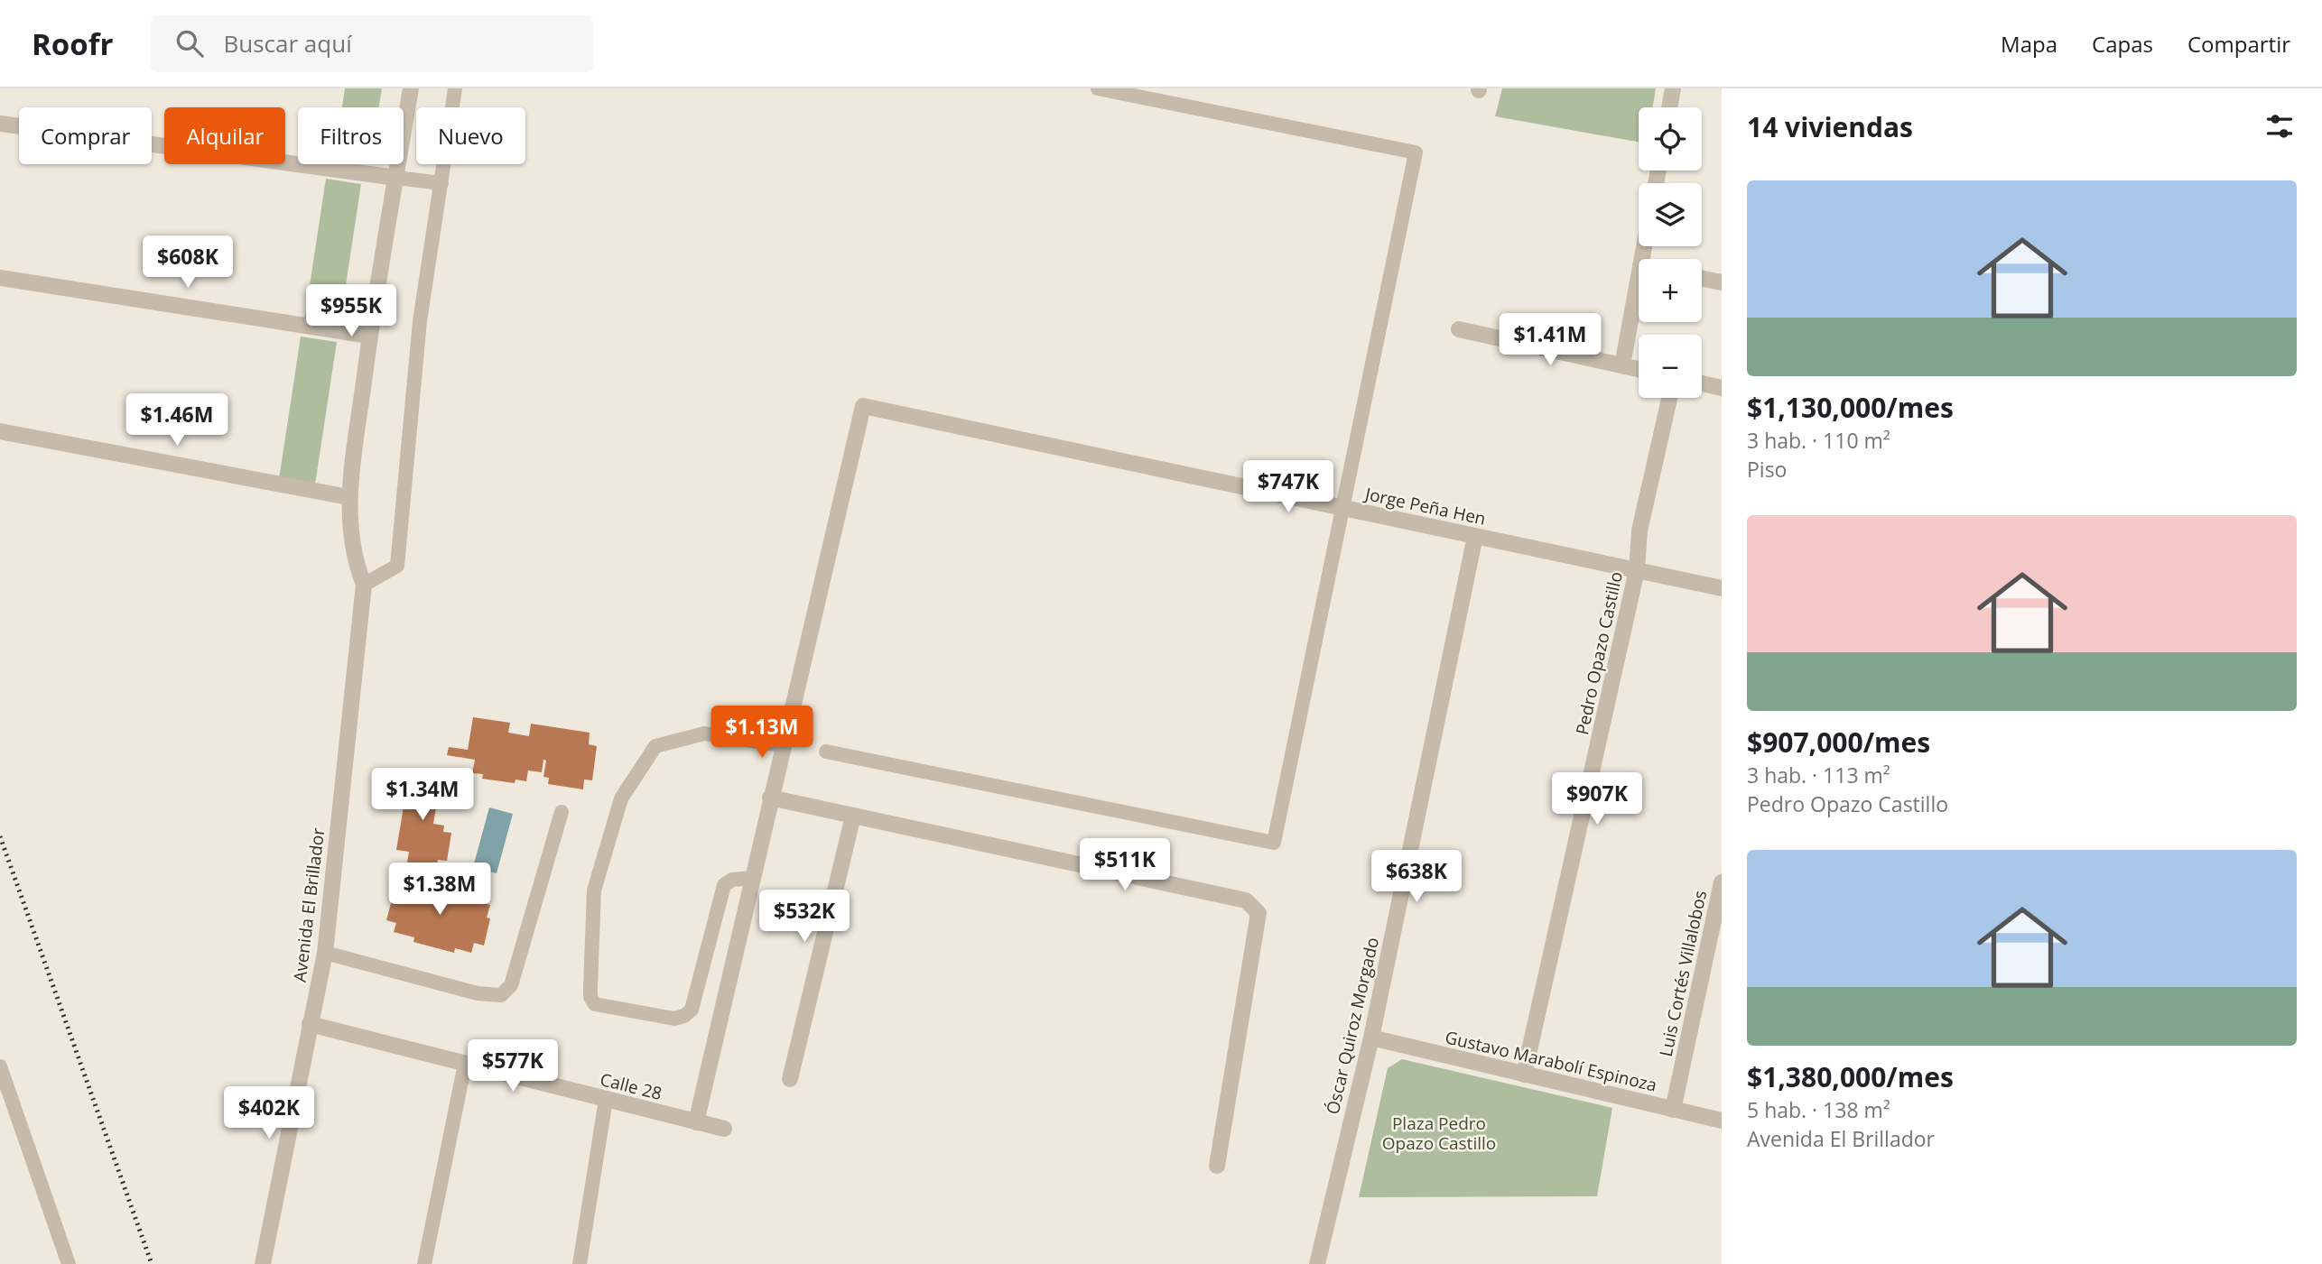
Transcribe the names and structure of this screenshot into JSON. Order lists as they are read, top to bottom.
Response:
{
  "streets": {
    "street": [
      "Jorge Peña Hen",
      "Pedro Opazo Castillo",
      "Avenida El Brillador",
      "Luis Cortés Villalobos",
      "Óscar Quiroz Morgado",
      "Gustavo Marabolí Espinoza",
      "Calle 28"
    ]
  },
  "crossings": [
    ["Jorge Peña Hen", "Pedro Opazo Castillo"],
    ["Jorge Peña Hen", "Óscar Quiroz Morgado"],
    ["Pedro Opazo Castillo", "Gustavo Marabolí Espinoza"],
    ["Avenida El Brillador", "Calle 28"],
    ["Luis Cortés Villalobos", "Gustavo Marabolí Espinoza"],
    ["Óscar Quiroz Morgado", "Gustavo Marabolí Espinoza"]
  ],
  "parks": ["Plaza Pedro Opazo Castillo"],
  "page": {
    "header": "Roofr",
    "search": "Buscar aquí",
    "nav": ["Mapa", "Capas", "Compartir"],
    "heading": "14 viviendas",
    "map_buttons": ["+", "−"],
    "chip": [
      "Comprar",
      "Alquilar",
      "Filtros",
      "Nuevo"
    ],
    "list": [
      {
        "name": "$1,130,000/mes",
        "note": "3 hab. · 110 m² · Piso"
      },
      {
        "name": "$907,000/mes",
        "note": "3 hab. · 113 m² · Pedro Opazo Castillo"
      },
      {
        "name": "$1,380,000/mes",
        "note": "5 hab. · 138 m² · Avenida El Brillador"
      }
    ],
    "price": [
      "$608K",
      "$955K",
      "$1.41M",
      "$1.46M",
      "$747K",
      "$1.13M",
      "$1.34M",
      "$907K",
      "$511K",
      "$638K",
      "$1.38M",
      "$532K",
      "$577K",
      "$402K"
    ]
  }
}
